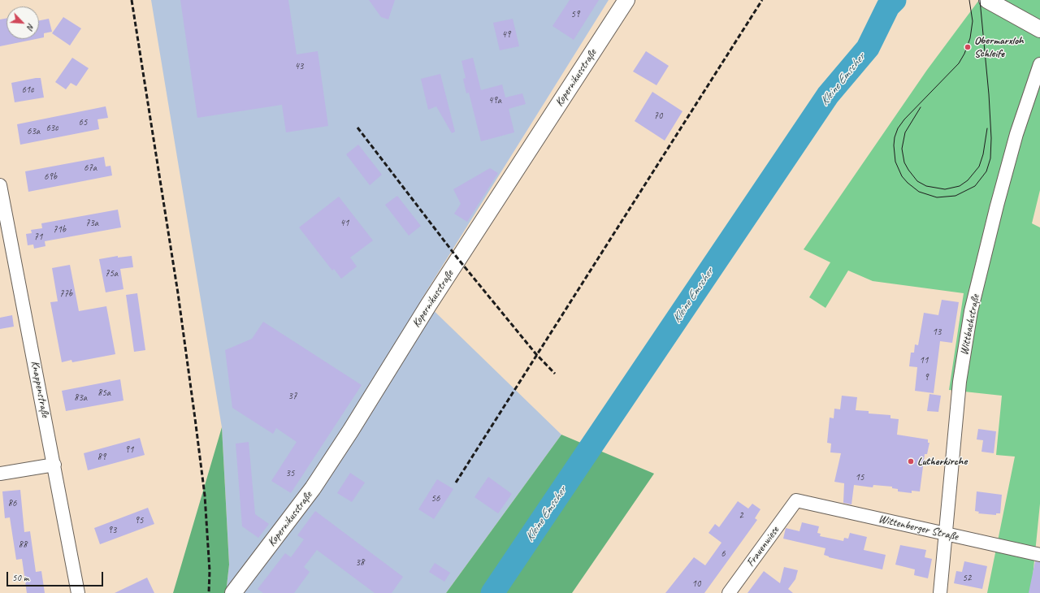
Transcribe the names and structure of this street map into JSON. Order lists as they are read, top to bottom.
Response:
{
  "streets": {
    "street": [
      "Kopernikusstraße",
      "Wittbachstraße",
      "Knappenstraße",
      "Wittenberger Straße",
      "Frauenwiese"
    ]
  },
  "crossings": [
    ["Wittbachstraße", "Wittenberger Straße"],
    ["Wittenberger Straße", "Frauenwiese"]
  ],
  "water": ["Kleine Emscher"],
  "places": ["Obermarxloh Schleife", "Lutherkirche"],
  "house_numbers": [
    "59",
    "49",
    "43",
    "61c",
    "49a",
    "70",
    "65",
    "63c",
    "63a",
    "67a",
    "69b",
    "73a",
    "41",
    "71b",
    "71",
    "75a",
    "77b",
    "13",
    "11",
    "9",
    "85a",
    "37",
    "83a",
    "91",
    "89",
    "35",
    "15",
    "56",
    "86",
    "2",
    "95",
    "93",
    "88",
    "6",
    "38",
    "52",
    "10"
  ],
  "scale_bar": "50 m",
  "north": "bottom right"
}
